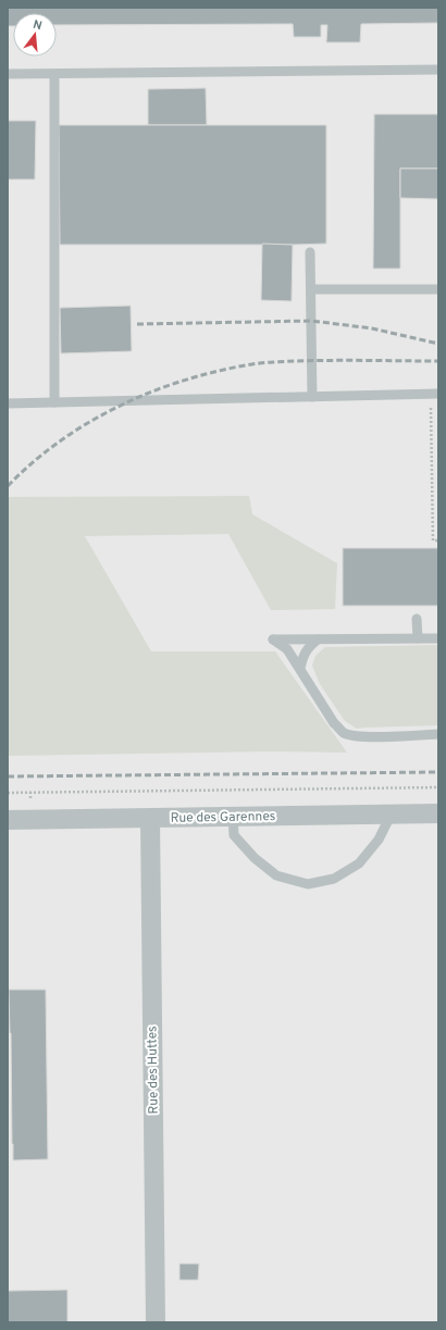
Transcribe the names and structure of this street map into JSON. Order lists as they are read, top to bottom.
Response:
{
  "streets": {
    "street": ["Rue des Garennes", "Rue des Huttes"]
  },
  "crossings": [
    ["Rue des Garennes", "Rue des Huttes"]
  ],
  "north": "top"
}
